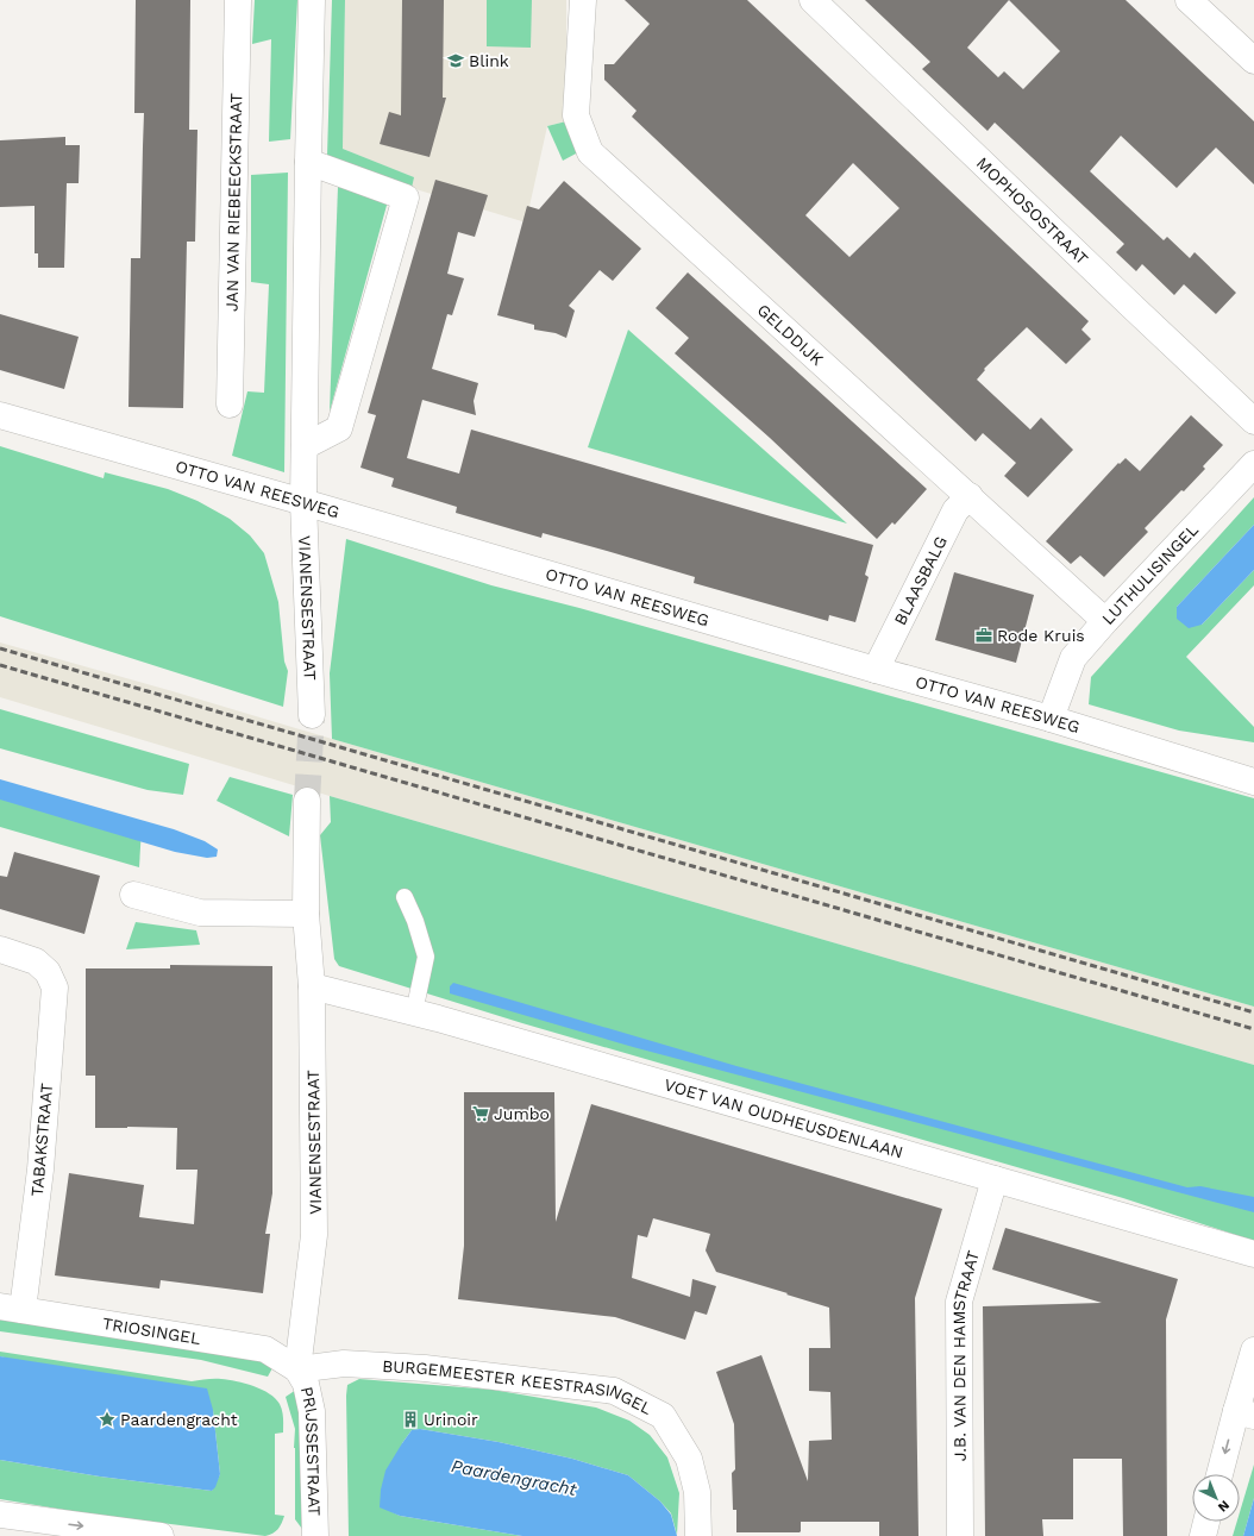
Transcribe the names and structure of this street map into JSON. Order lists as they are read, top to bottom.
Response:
{
  "streets": {
    "street": [
      "JAN VAN RIEBEECKSTRAAT",
      "MOPHOSOSTRAAT",
      "GELDDIJK",
      "OTTO VAN REESWEG",
      "LUTHULISINGEL",
      "BLAASBALG",
      "VIANENSESTRAAT",
      "VOET VAN OUDHEUSDENLAAN",
      "TABAKSTRAAT",
      "TRIOSINGEL",
      "J.B. VAN DEN HAMSTRAAT",
      "BURGEMEESTER KEESTRASINGEL",
      "PRIJSSESTRAAT"
    ]
  },
  "crossings": [
    ["GELDDIJK", "LUTHULISINGEL"],
    ["GELDDIJK", "BLAASBALG"],
    ["OTTO VAN REESWEG", "LUTHULISINGEL"],
    ["OTTO VAN REESWEG", "BLAASBALG"],
    ["OTTO VAN REESWEG", "VIANENSESTRAAT"],
    ["VIANENSESTRAAT", "VOET VAN OUDHEUSDENLAAN"],
    ["VIANENSESTRAAT", "TRIOSINGEL"],
    ["VIANENSESTRAAT", "BURGEMEESTER KEESTRASINGEL"],
    ["VIANENSESTRAAT", "PRIJSSESTRAAT"],
    ["VOET VAN OUDHEUSDENLAAN", "J.B. VAN DEN HAMSTRAAT"],
    ["TABAKSTRAAT", "TRIOSINGEL"],
    ["TRIOSINGEL", "BURGEMEESTER KEESTRASINGEL"],
    ["TRIOSINGEL", "PRIJSSESTRAAT"],
    ["BURGEMEESTER KEESTRASINGEL", "PRIJSSESTRAAT"]
  ],
  "water": ["Paardengracht"],
  "places": {
    "school or university": ["Blink"],
    "office": ["Rode Kruis"],
    "supermarket": ["Jumbo"],
    "place": ["Paardengracht"],
    "building": ["Urinoir"]
  },
  "north": "bottom right"
}
